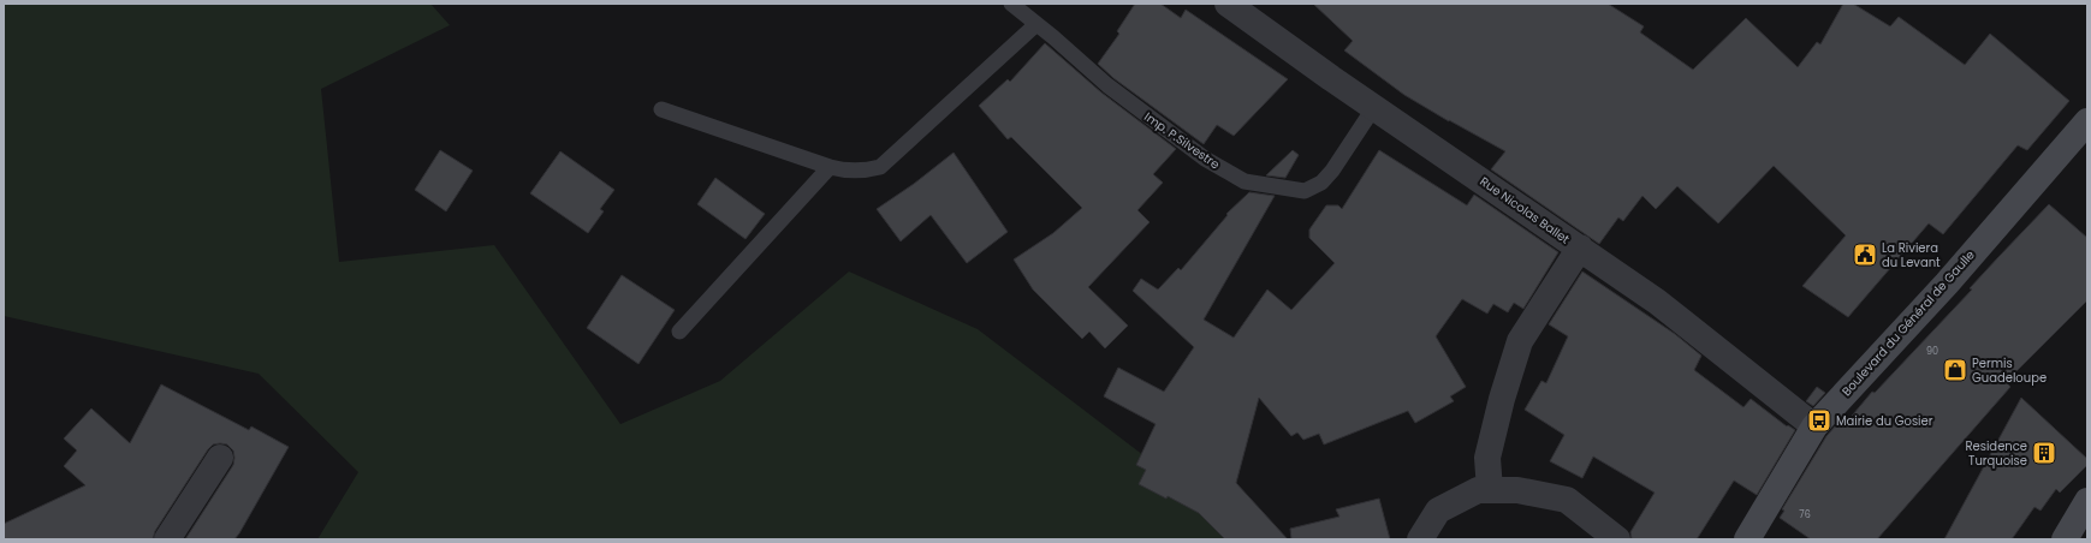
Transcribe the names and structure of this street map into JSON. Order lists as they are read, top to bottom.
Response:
{
  "streets": {
    "main road": ["Boulevard du Général de Gaulle"],
    "street": ["Rue Nicolas Ballet"],
    "lane": ["Imp. P.Silvestre"]
  },
  "crossings": [
    ["Imp. P.Silvestre", "Rue Nicolas Ballet"],
    ["Rue Nicolas Ballet", "Boulevard du Général de Gaulle"]
  ],
  "places": {
    "public building": ["La Riviera du Levant"],
    "shop": ["Permis Guadeloupe"],
    "bus stop": ["Mairie du Gosier"],
    "building": ["Residence Turquoise"]
  },
  "house_numbers": ["90", "76"]
}
